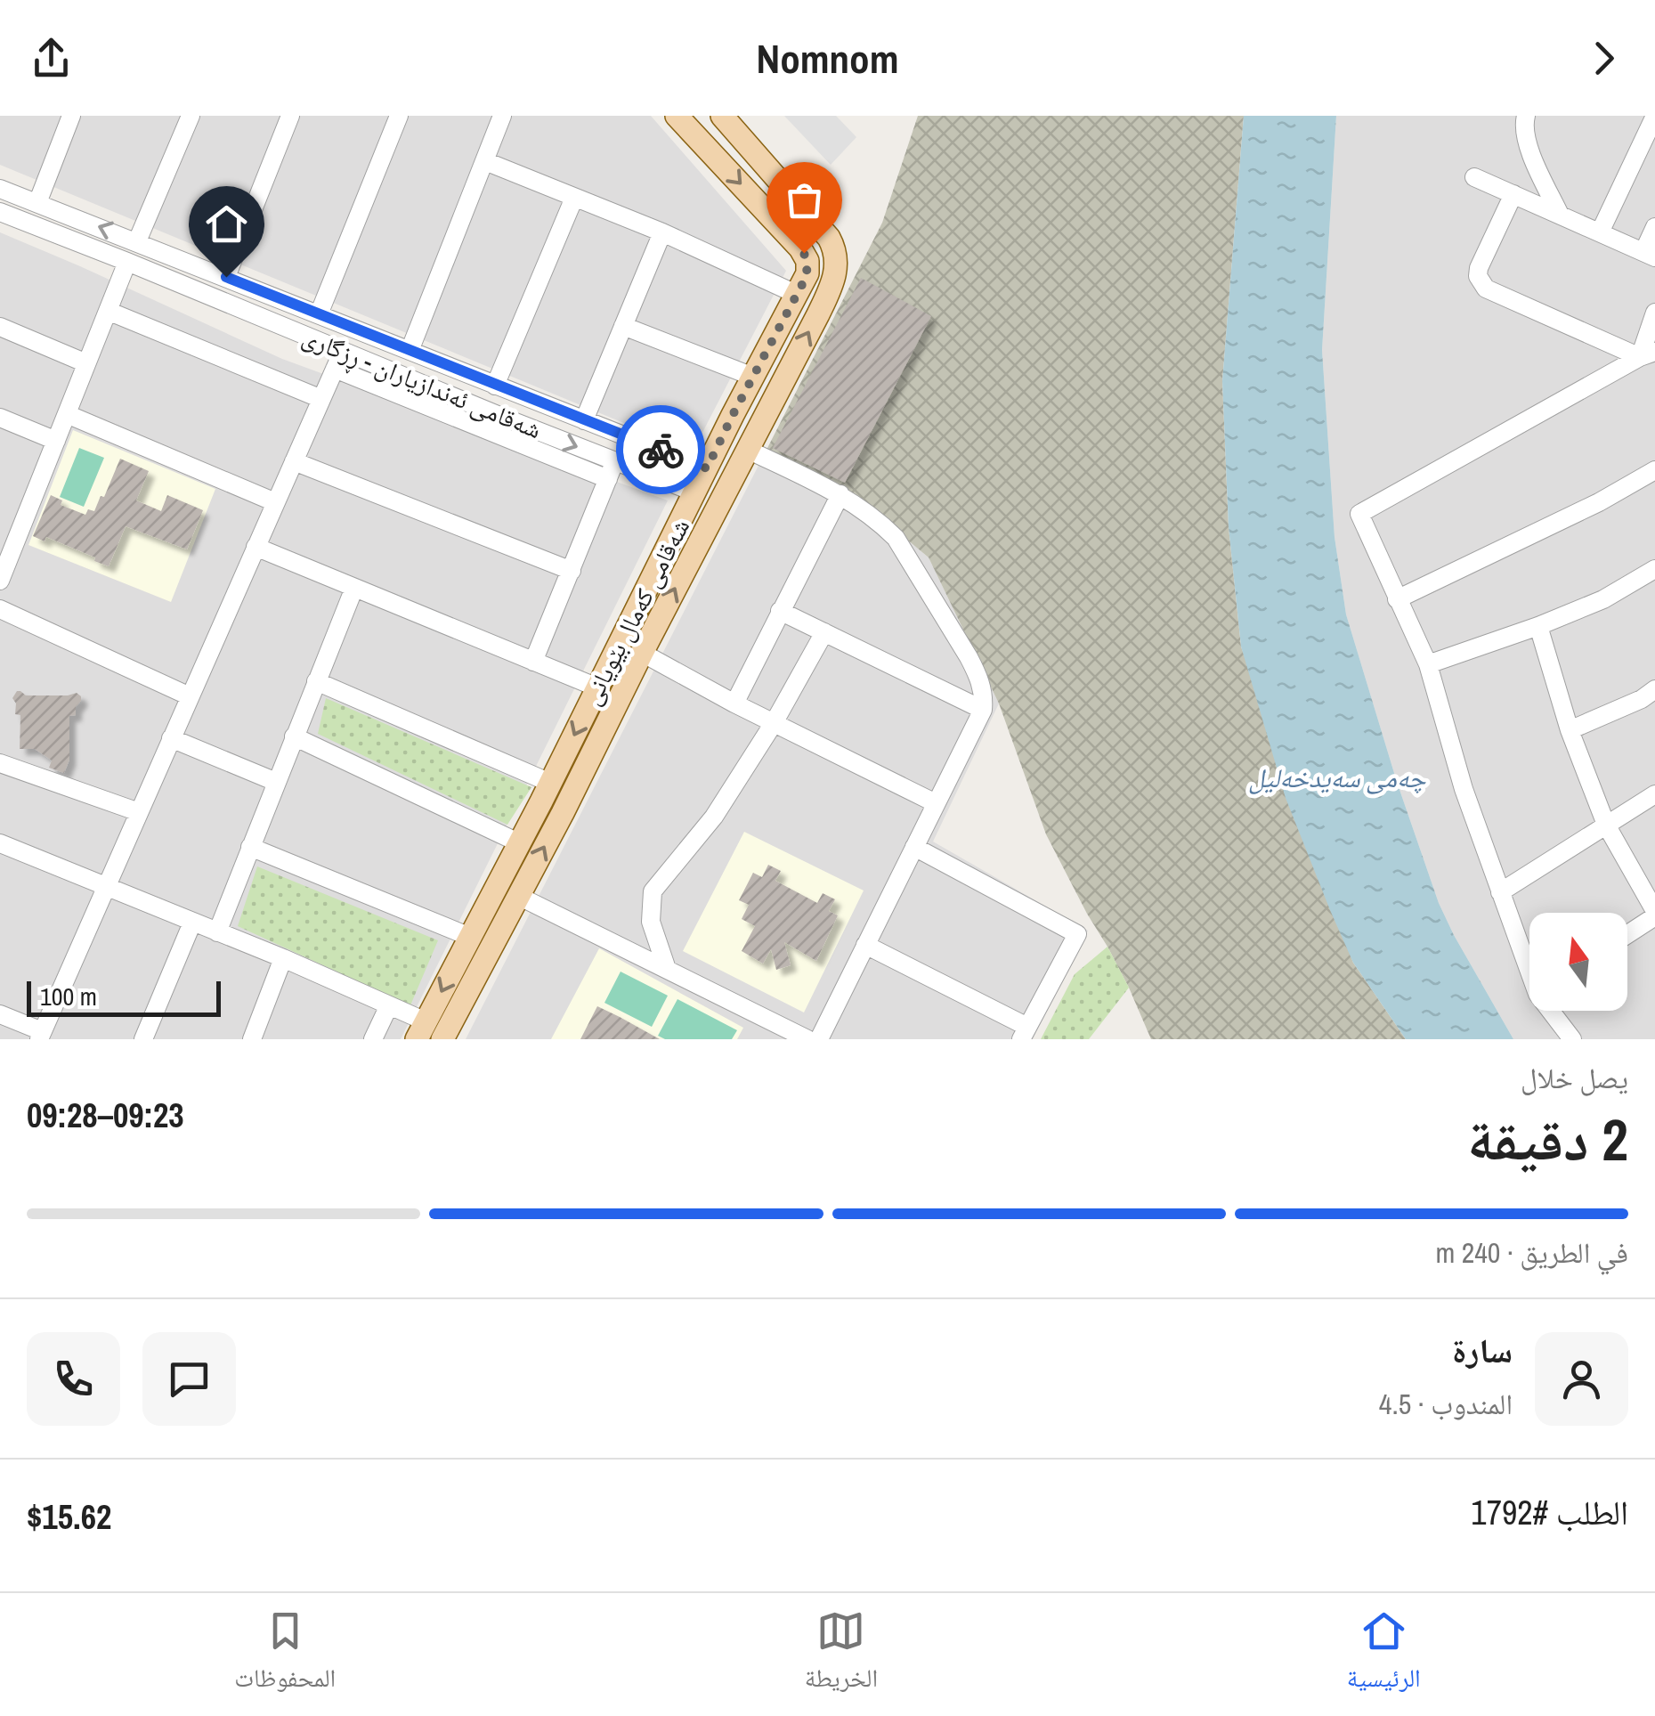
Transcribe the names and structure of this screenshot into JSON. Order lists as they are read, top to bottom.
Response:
{
  "streets": {
    "main road": ["شەقامی کەمال بێویانی"],
    "street": ["شەقامی ئەندازیاران - ڕزگاری"]
  },
  "crossings": [
    ["شەقامی ئەندازیاران - ڕزگاری", "شەقامی کەمال بێویانی"]
  ],
  "water": ["چەمی سەیدخەلیل"],
  "scale_bar": "100 m",
  "north": "top",
  "page": {
    "header": "Nomnom",
    "scale": "100 m",
    "heading": ["2 دقيقة", "يصل خلال", "09:23–09:28"],
    "panel": [
      "سارة",
      "المندوب · 4.5",
      "الطلب #1792",
      "$15.62"
    ],
    "bar": "في الطريق · 240 m",
    "tabs": ["الرئيسية", "الخريطة", "المحفوظات"]
  }
}
